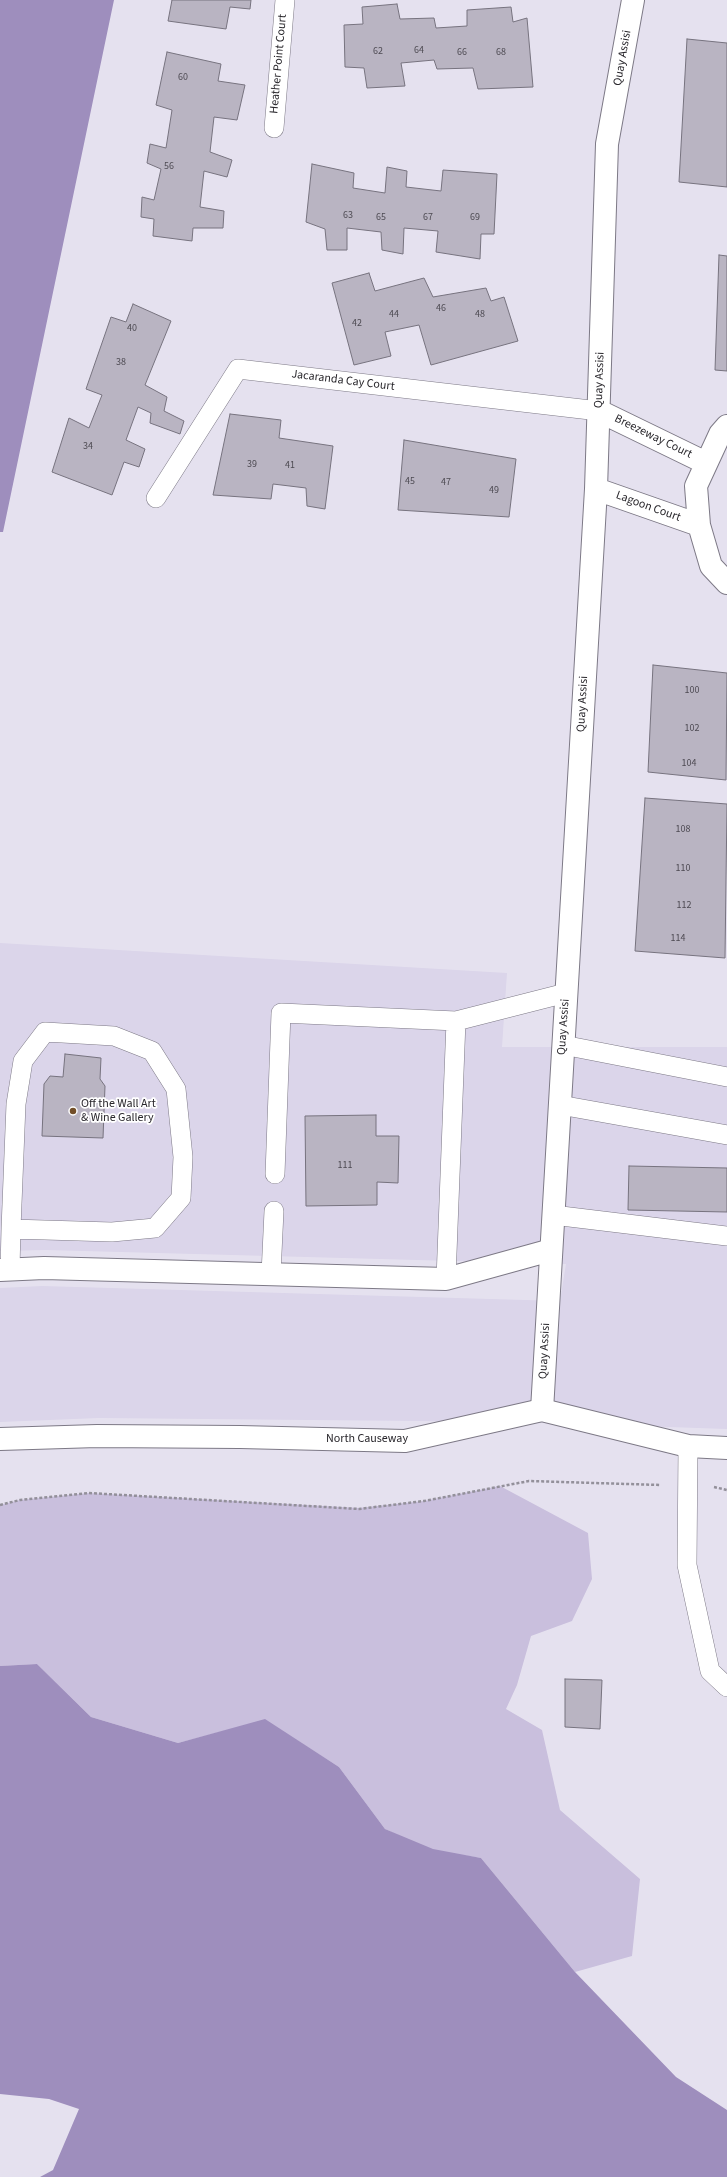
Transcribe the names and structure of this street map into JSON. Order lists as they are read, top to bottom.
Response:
{
  "streets": {
    "street": [
      "Quay Assisi",
      "Breezeway Court",
      "Lagoon Court",
      "North Causeway"
    ],
    "lane": ["Heather Point Court", "Jacaranda Cay Court"]
  },
  "crossings": [
    ["Quay Assisi", "Jacaranda Cay Court"],
    ["Quay Assisi", "Breezeway Court"],
    ["Quay Assisi", "Lagoon Court"],
    ["Quay Assisi", "North Causeway"],
    ["Jacaranda Cay Court", "Breezeway Court"],
    ["Breezeway Court", "Lagoon Court"]
  ],
  "places": ["Off the Wall Art & Wine Gallery"],
  "house_numbers": [
    "64",
    "62",
    "66",
    "68",
    "60",
    "56",
    "63",
    "65",
    "67",
    "69",
    "46",
    "44",
    "48",
    "42",
    "40",
    "38",
    "34",
    "39",
    "41",
    "45",
    "47",
    "49",
    "100",
    "102",
    "104",
    "108",
    "110",
    "112",
    "114",
    "111"
  ]
}
